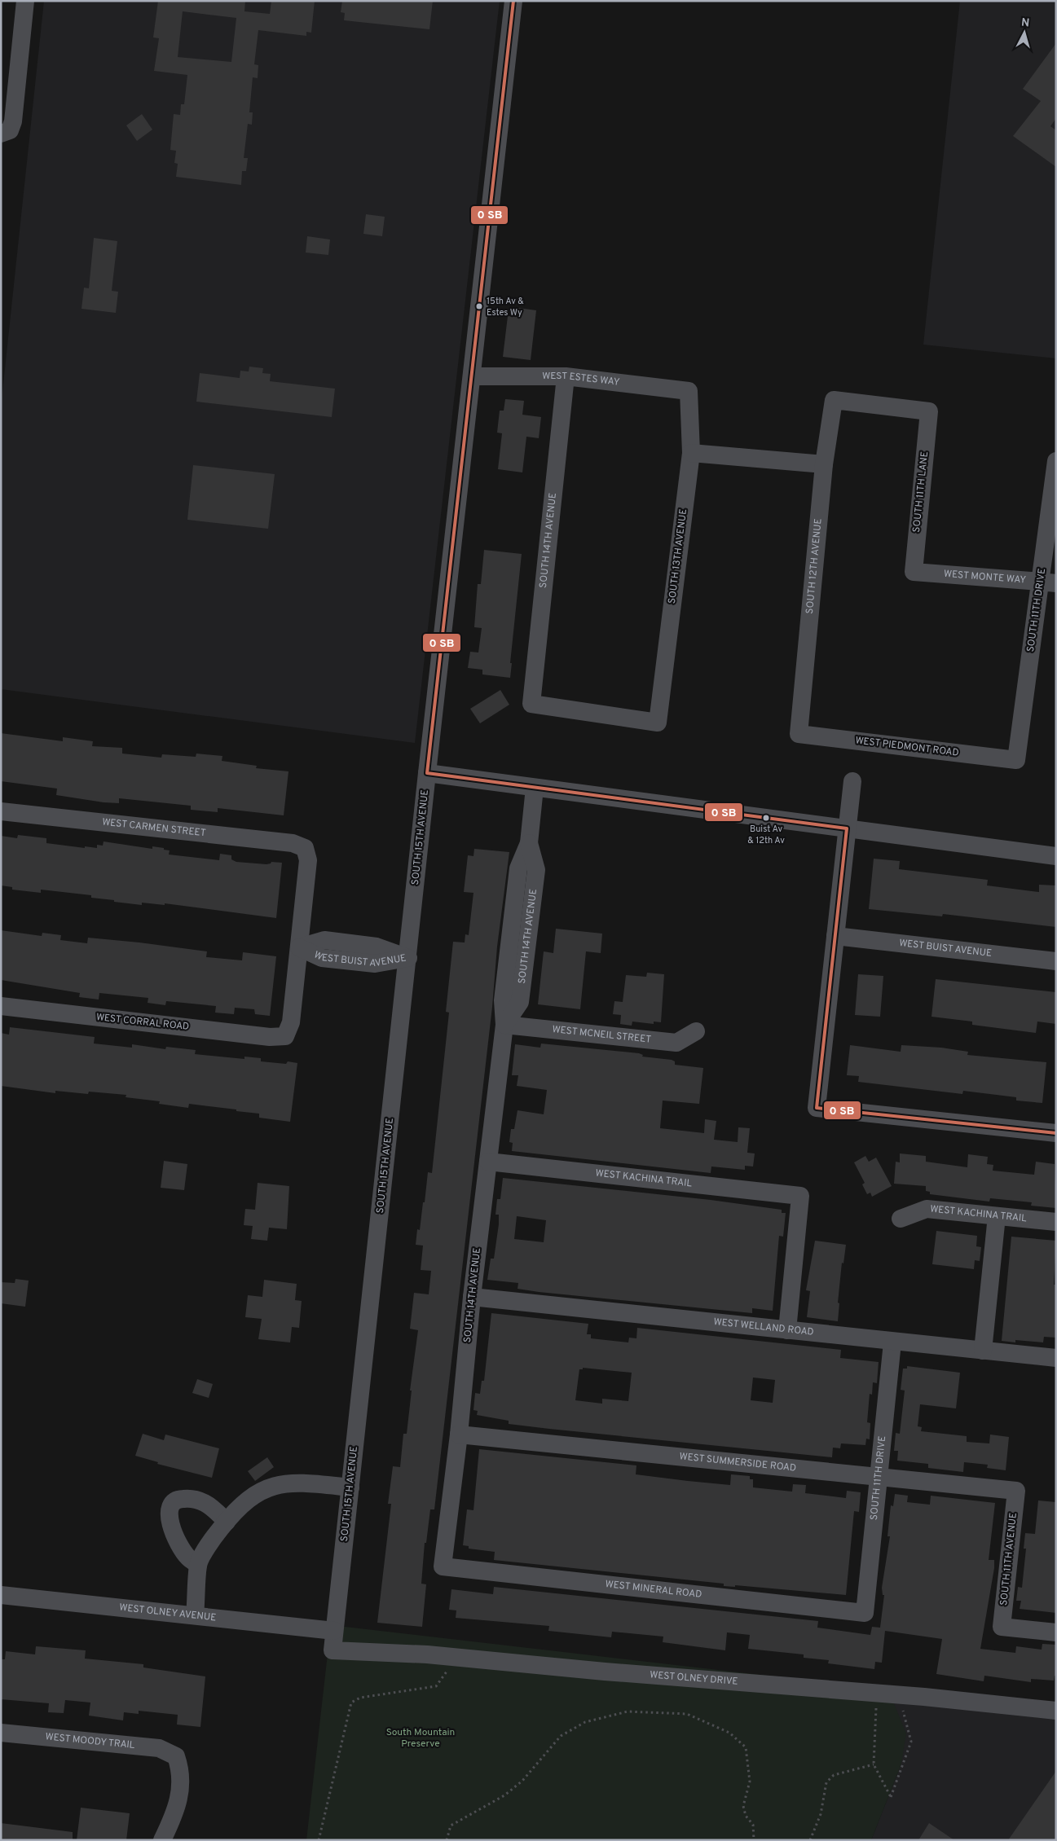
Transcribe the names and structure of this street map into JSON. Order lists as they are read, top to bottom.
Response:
{
  "streets": {
    "street": [
      "WEST ESTES WAY",
      "SOUTH 11TH LANE",
      "SOUTH 14TH AVENUE",
      "SOUTH 13TH AVENUE",
      "SOUTH 12TH AVENUE",
      "WEST MONTE WAY",
      "SOUTH 11TH DRIVE",
      "WEST PIEDMONT ROAD",
      "WEST CARMEN STREET",
      "SOUTH 15TH AVENUE",
      "WEST BUIST AVENUE",
      "WEST CORRAL ROAD",
      "WEST MCNEIL STREET",
      "WEST KACHINA TRAIL",
      "WEST WELLAND ROAD",
      "WEST SUMMERSIDE ROAD",
      "SOUTH 11TH AVENUE",
      "WEST MINERAL ROAD",
      "WEST OLNEY AVENUE",
      "WEST OLNEY DRIVE",
      "WEST MOODY TRAIL"
    ]
  },
  "crossings": [
    ["WEST ESTES WAY", "SOUTH 14TH AVENUE"],
    ["WEST ESTES WAY", "SOUTH 13TH AVENUE"],
    ["WEST ESTES WAY", "SOUTH 15TH AVENUE"],
    ["SOUTH 11TH LANE", "SOUTH 12TH AVENUE"],
    ["SOUTH 11TH LANE", "WEST MONTE WAY"],
    ["SOUTH 14TH AVENUE", "SOUTH 13TH AVENUE"],
    ["SOUTH 14TH AVENUE", "WEST MCNEIL STREET"],
    ["SOUTH 14TH AVENUE", "WEST KACHINA TRAIL"],
    ["SOUTH 14TH AVENUE", "WEST WELLAND ROAD"],
    ["SOUTH 14TH AVENUE", "WEST SUMMERSIDE ROAD"],
    ["SOUTH 14TH AVENUE", "WEST MINERAL ROAD"],
    ["SOUTH 12TH AVENUE", "WEST PIEDMONT ROAD"],
    ["WEST MONTE WAY", "SOUTH 11TH DRIVE"],
    ["SOUTH 11TH DRIVE", "WEST PIEDMONT ROAD"],
    ["SOUTH 11TH DRIVE", "WEST WELLAND ROAD"],
    ["SOUTH 11TH DRIVE", "WEST SUMMERSIDE ROAD"],
    ["SOUTH 11TH DRIVE", "WEST MINERAL ROAD"],
    ["WEST CARMEN STREET", "WEST BUIST AVENUE"],
    ["WEST CARMEN STREET", "WEST CORRAL ROAD"],
    ["SOUTH 15TH AVENUE", "WEST BUIST AVENUE"],
    ["SOUTH 15TH AVENUE", "WEST OLNEY AVENUE"],
    ["SOUTH 15TH AVENUE", "WEST OLNEY DRIVE"],
    ["WEST BUIST AVENUE", "WEST CORRAL ROAD"],
    ["WEST KACHINA TRAIL", "WEST WELLAND ROAD"],
    ["WEST SUMMERSIDE ROAD", "SOUTH 11TH AVENUE"]
  ],
  "parks": ["South Mountain Preserve"],
  "places": ["15th Av & Estes Wy", "Buist Av & 12th Av"],
  "north": "top"
}
